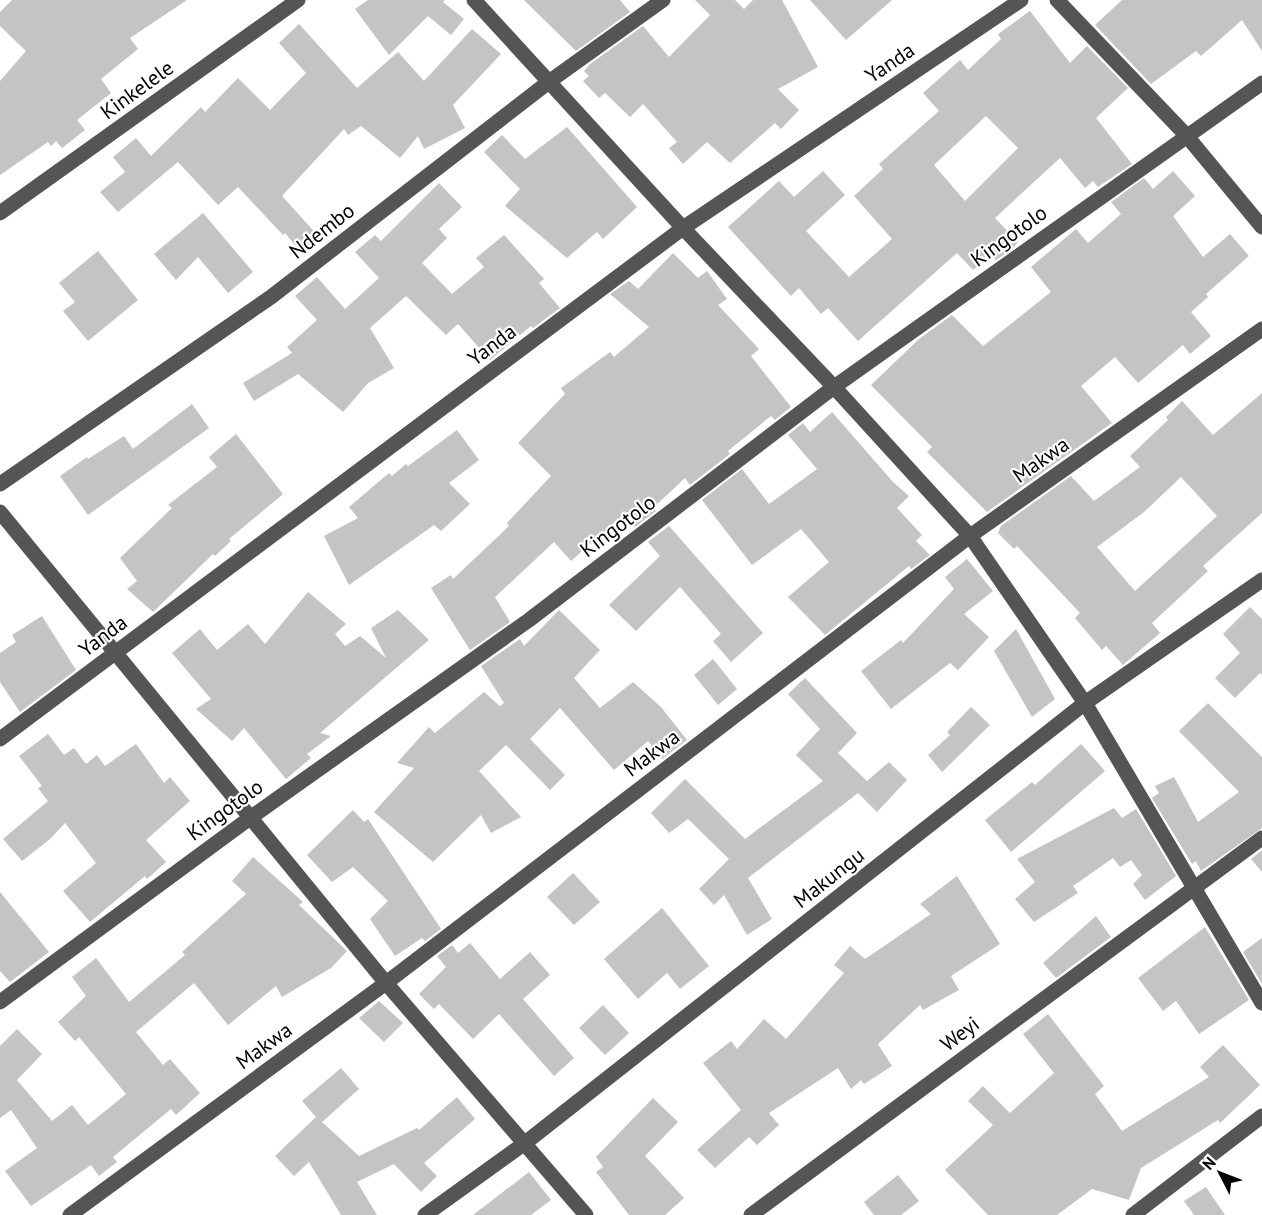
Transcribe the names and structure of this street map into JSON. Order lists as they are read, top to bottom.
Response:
{
  "streets": {
    "street": [
      "Yanda",
      "Kinkelele",
      "Ndembo",
      "Kingotolo",
      "Makwa",
      "Makungu",
      "Weyi"
    ]
  },
  "north": "top left"
}
